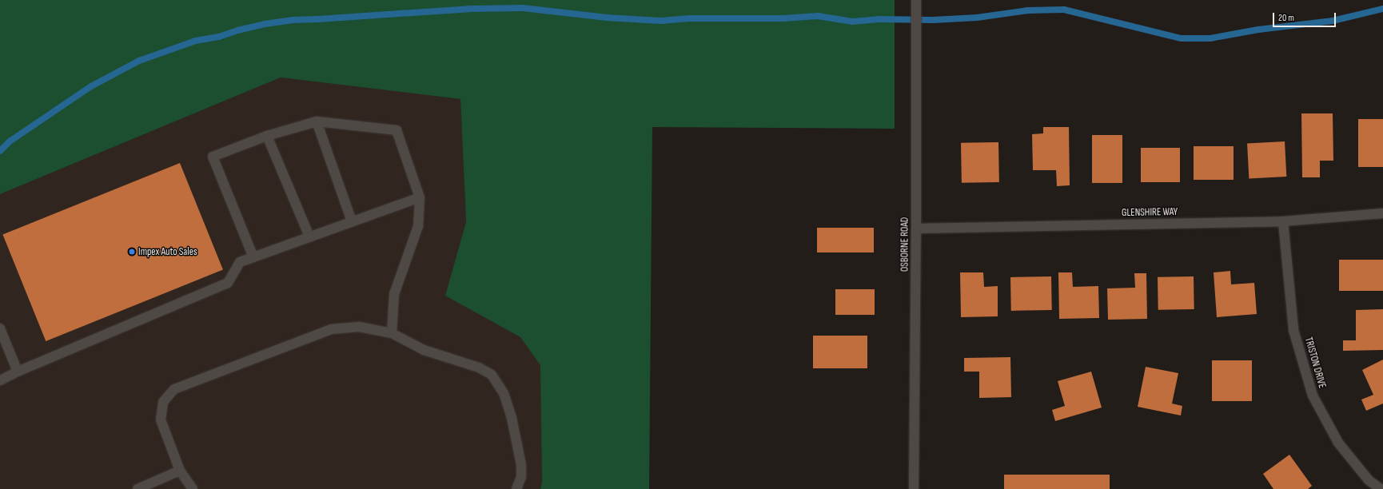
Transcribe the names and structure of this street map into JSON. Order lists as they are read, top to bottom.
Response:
{
  "streets": {
    "street": ["GLENSHIRE WAY", "OSBORNE ROAD", "TRISTON DRIVE"]
  },
  "crossings": [
    ["GLENSHIRE WAY", "OSBORNE ROAD"],
    ["GLENSHIRE WAY", "TRISTON DRIVE"]
  ],
  "places": ["Impex Auto Sales"],
  "scale_bar": "20 m"
}
